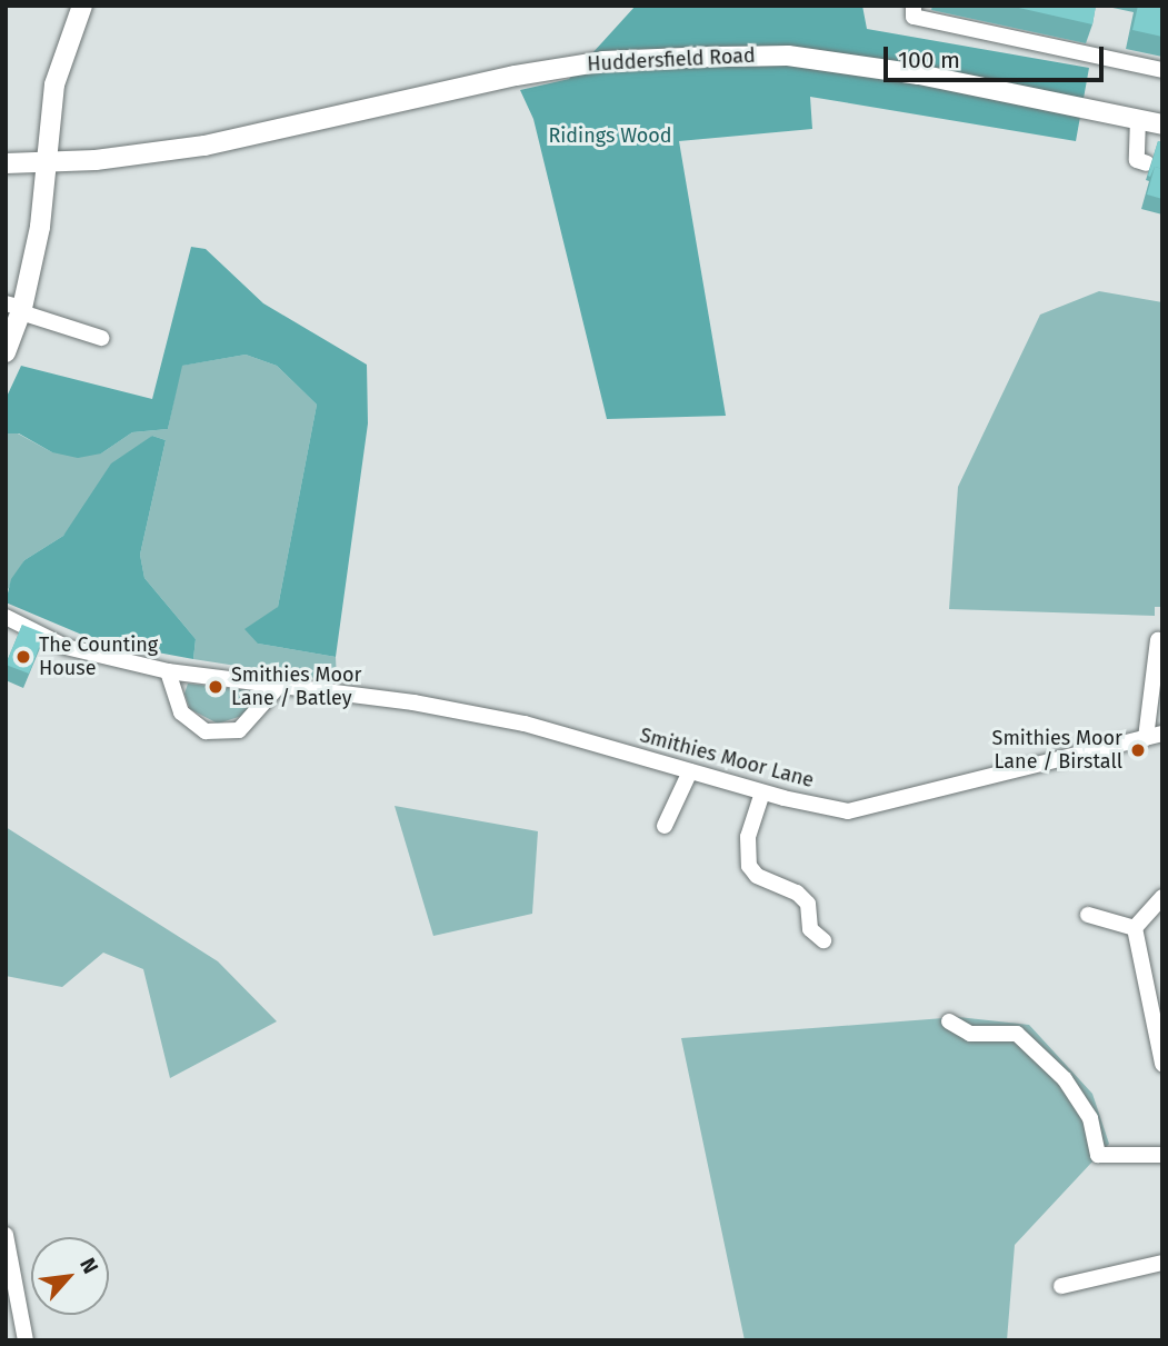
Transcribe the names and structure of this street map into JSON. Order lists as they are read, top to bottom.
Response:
{
  "streets": {
    "main road": ["Huddersfield Road"],
    "street": ["Smithies Moor Lane"]
  },
  "parks": ["Ridings Wood"],
  "places": ["The Counting House", "Smithies Moor Lane / Batley", "Smithies Moor Lane / Birstall"],
  "scale_bar": "100 m",
  "north": "top right"
}
